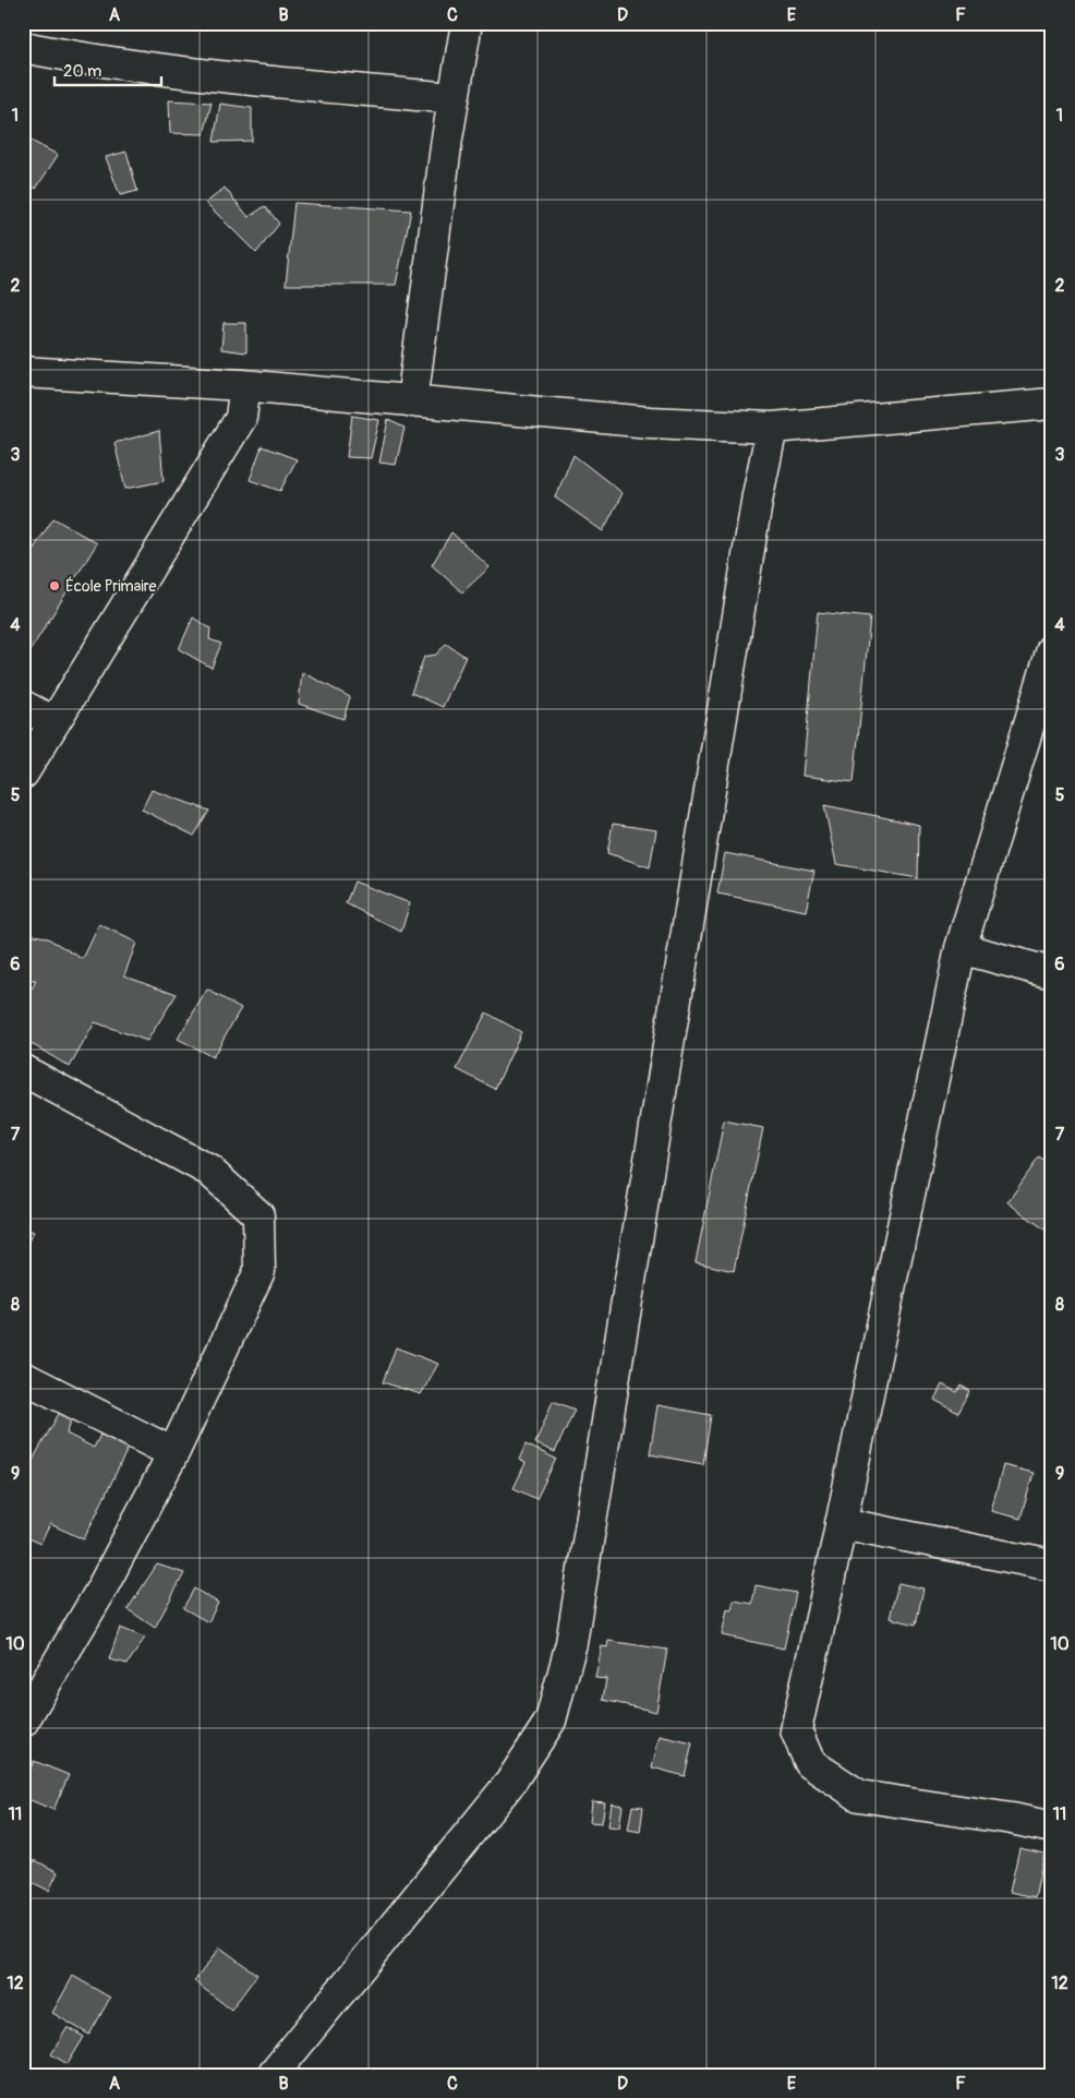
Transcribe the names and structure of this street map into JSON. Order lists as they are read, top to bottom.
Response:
{
  "places": ["École Primaire"],
  "scale_bar": "20 m",
  "grid": {
    "columns": [
      "A",
      "B",
      "C",
      "D",
      "E",
      "F"
    ],
    "rows": [
      "1",
      "2",
      "3",
      "4",
      "5",
      "6",
      "7",
      "8",
      "9",
      "10",
      "11",
      "12"
    ]
  }
}
